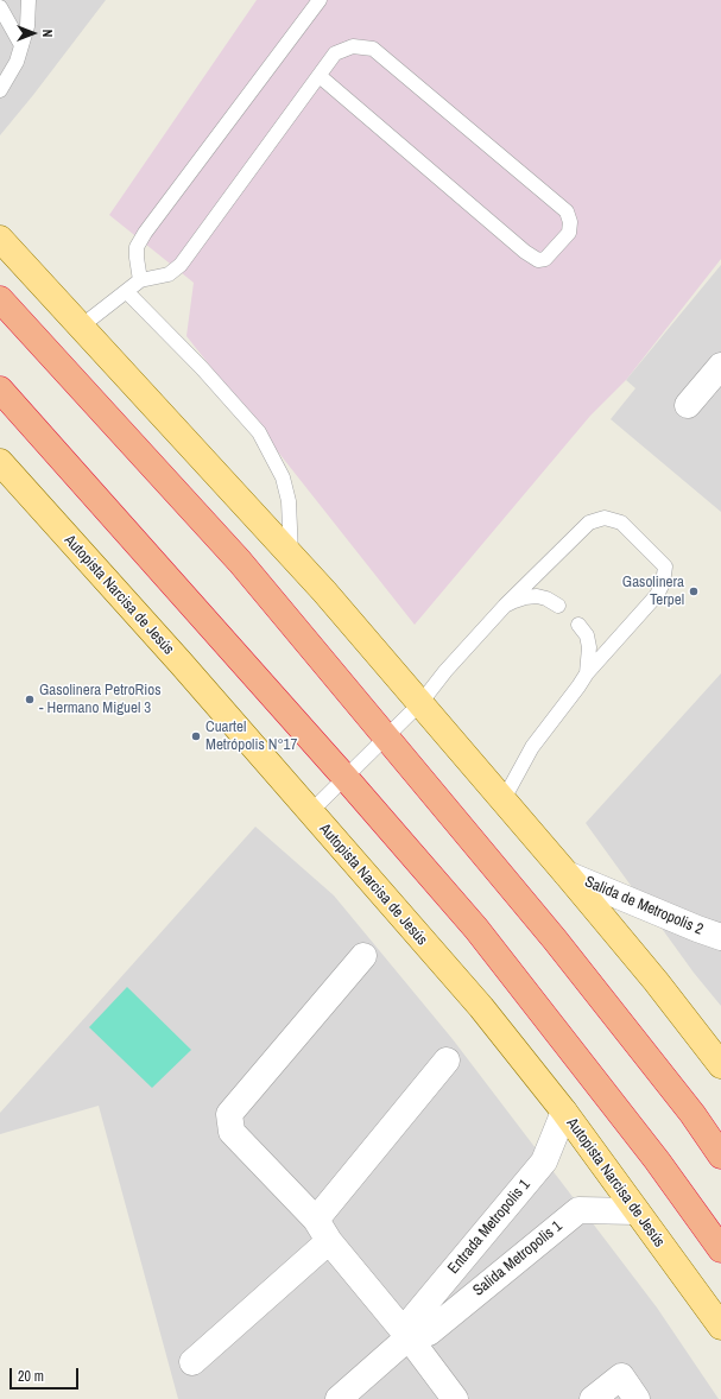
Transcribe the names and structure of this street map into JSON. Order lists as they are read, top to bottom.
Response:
{
  "streets": {
    "main road": ["Autopista Narcisa de Jesús"],
    "street": ["Salida de Metropolis 2", "Entrada Metropolis 1", "Salida Metropolis 1"]
  },
  "crossings": [
    ["Autopista Narcisa de Jesús", "Entrada Metropolis 1"],
    ["Autopista Narcisa de Jesús", "Salida Metropolis 1"],
    ["Entrada Metropolis 1", "Salida Metropolis 1"]
  ],
  "places": ["Gasolinera Terpel", "Gasolinera PetroRios - Hermano Miguel 3", "Cuartel Metrópolis N°17"],
  "scale_bar": "20 m",
  "north": "right"
}
